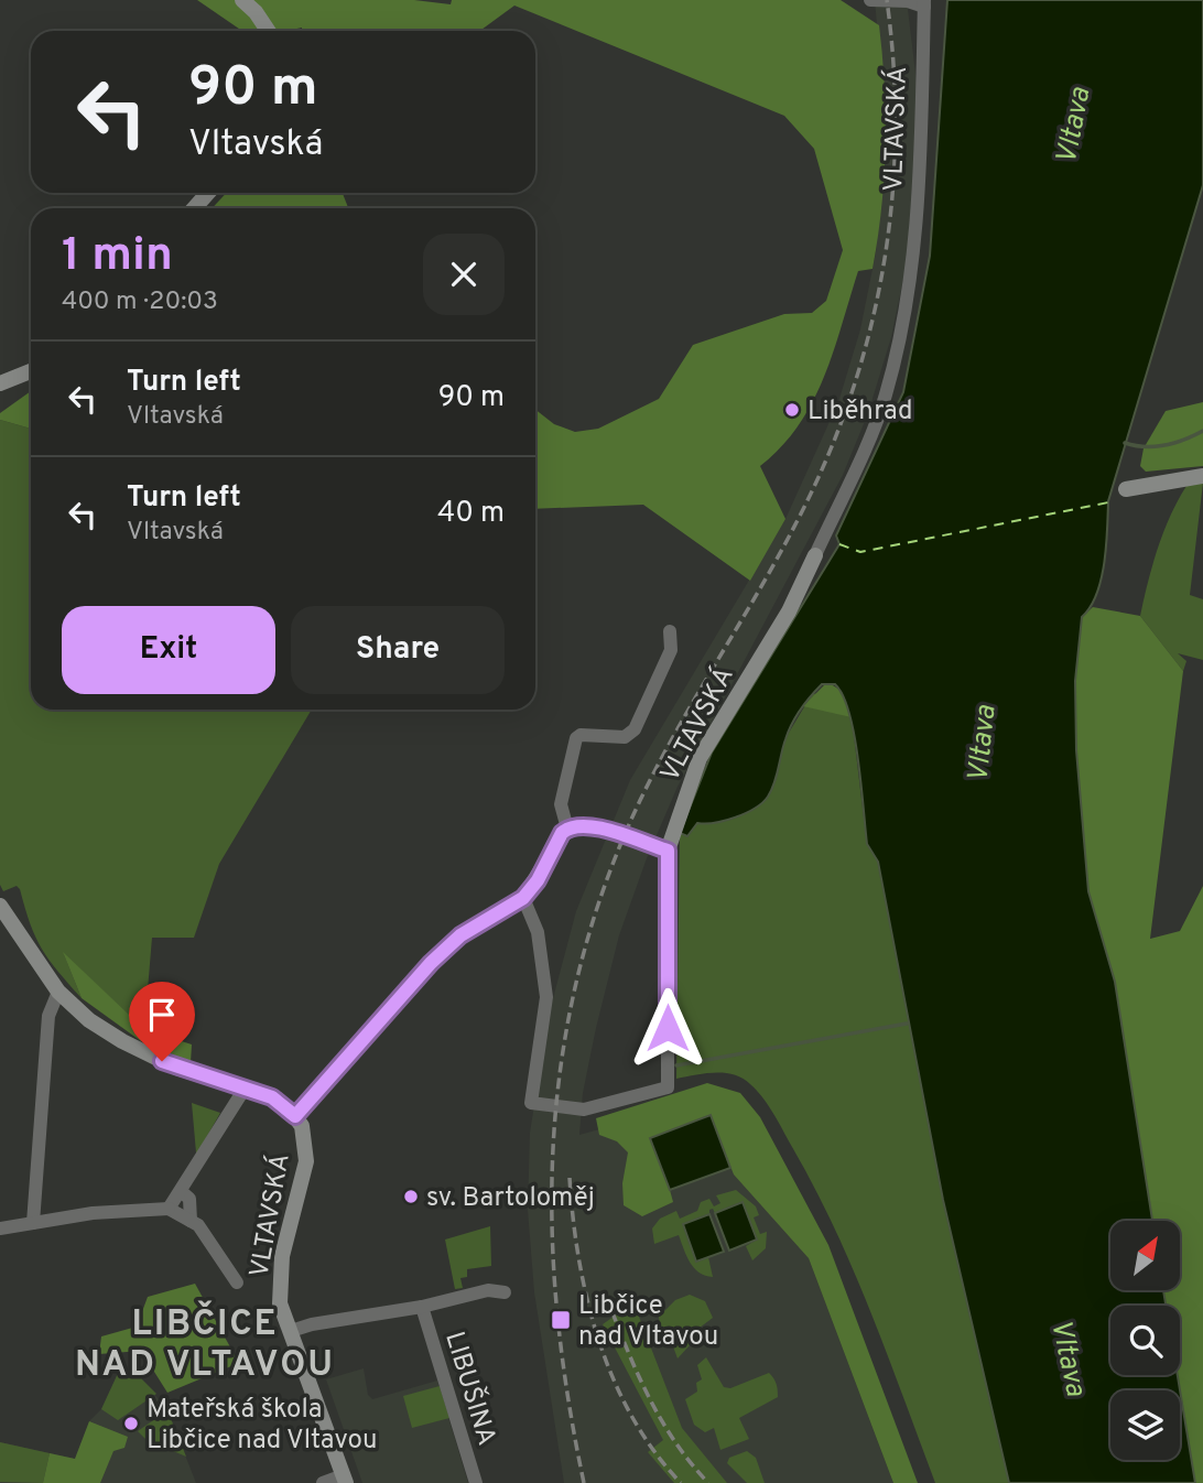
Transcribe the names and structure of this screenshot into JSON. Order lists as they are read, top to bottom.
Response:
{
  "streets": {
    "street": ["VLTAVSKÁ", "LIBUŠINA"]
  },
  "districts": ["LIBČICE NAD VLTAVOU"],
  "water": ["Vltava"],
  "places": {
    "other": ["Liběhrad", "sv. Bartoloměj", "Mateřská škola Libčice nad Vltavou"],
    "transit": ["Libčice nad Vltavou"]
  },
  "north": "top right",
  "page": {
    "turn": ["90 m", "Vltavská"],
    "heading": ["1 min", "400 m · 20:03"],
    "list": [
      {
        "name": "Turn left",
        "note": "Vltavská",
        "value": "90 m"
      },
      {
        "name": "Turn left",
        "note": "Vltavská",
        "value": "40 m"
      }
    ],
    "buttons": ["Exit", "Share"]
  }
}
